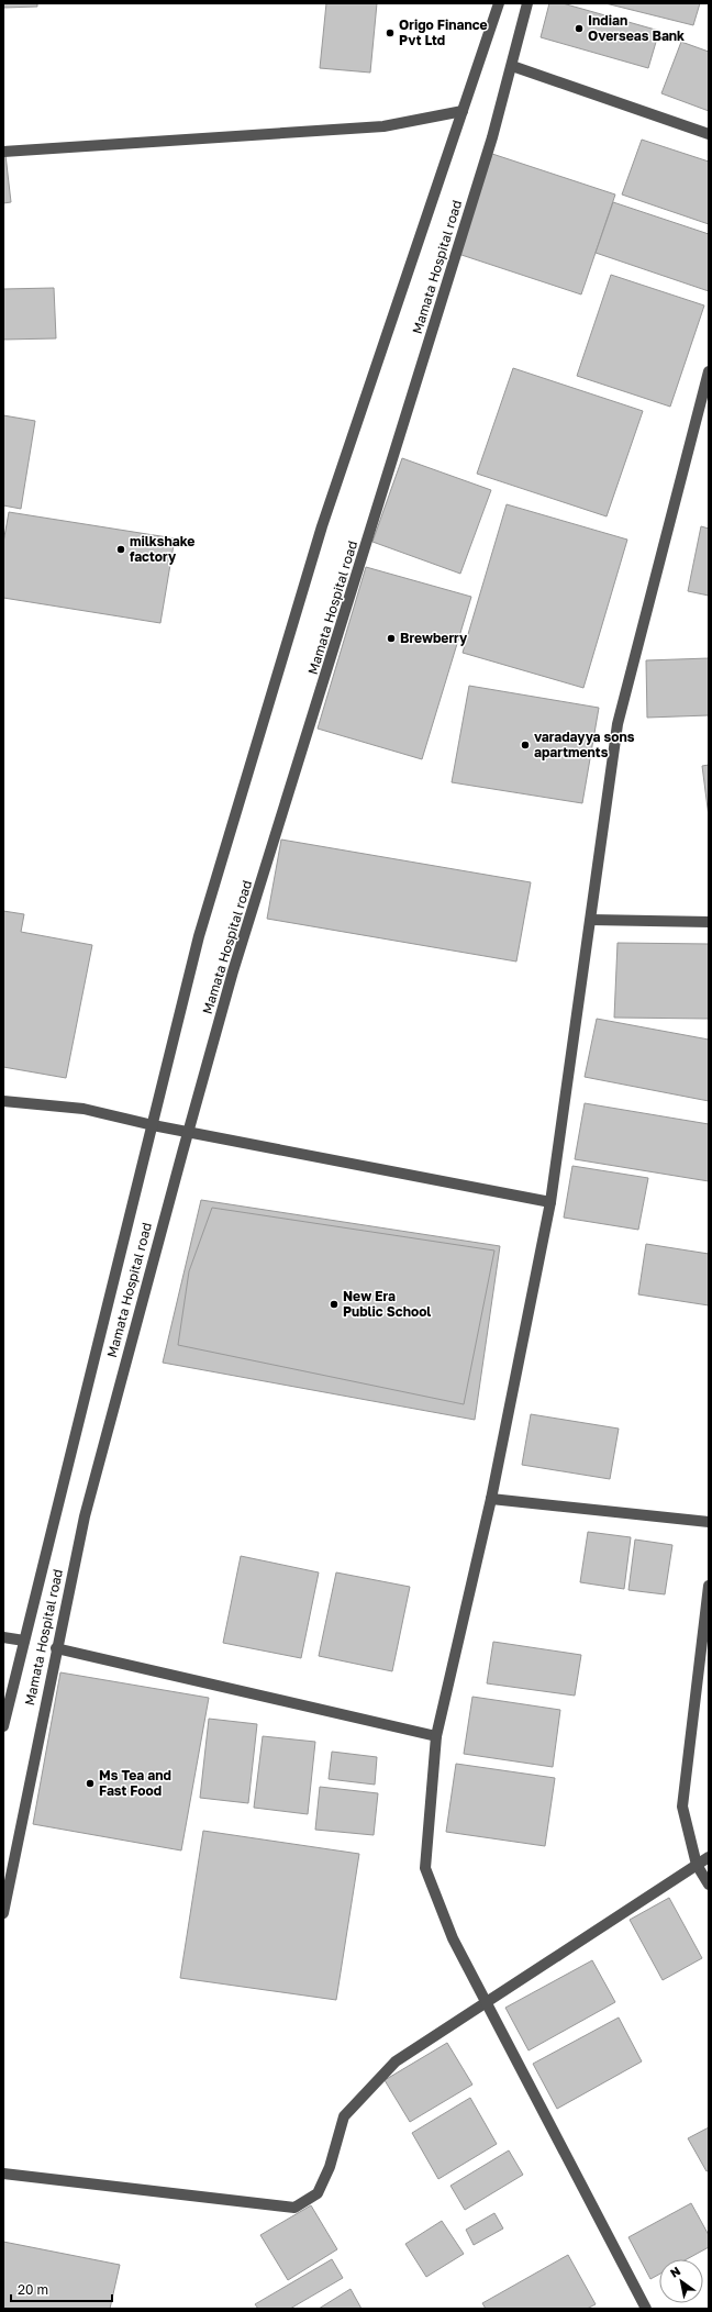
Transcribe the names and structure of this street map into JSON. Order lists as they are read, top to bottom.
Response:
{
  "streets": {
    "street": ["Mamata Hospital road"]
  },
  "places": [
    "Indian Overseas Bank",
    "Origo Finance Pvt Ltd",
    "milkshake factory",
    "Brewberry",
    "varadayya sons apartments",
    "New Era Public School",
    "Ms Tea and Fast Food"
  ],
  "scale_bar": "20 m",
  "north": "top left"
}
